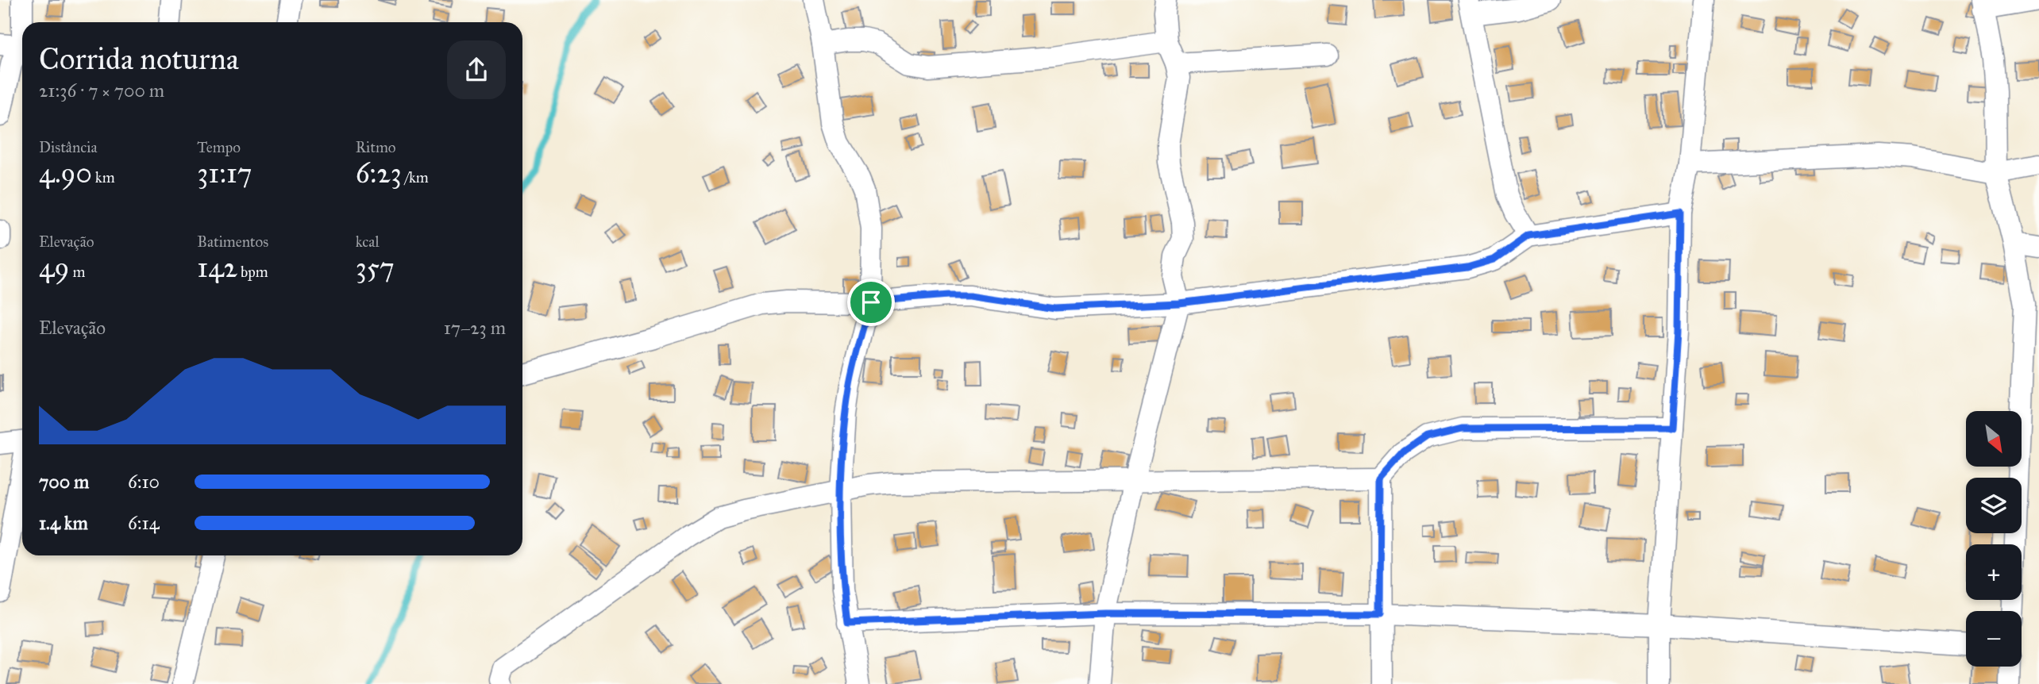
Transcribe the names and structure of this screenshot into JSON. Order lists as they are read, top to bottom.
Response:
{
  "north": "bottom right",
  "page": {
    "heading": ["Corrida noturna", "21:36 · 7 × 700 m"],
    "stats": [
      ["Distância", "4.90 km"],
      ["Tempo", "31:17"],
      ["Ritmo", "6:23 /km"],
      ["Elevação", "49 m"],
      ["Batimentos", "142 bpm"],
      ["kcal", "357"]
    ],
    "chart": ["Elevação", "17–23 m"],
    "map_buttons": ["+", "−"],
    "list": [
      {
        "name": "700 m",
        "note": "6:10"
      },
      {
        "name": "1.4 km",
        "note": "6:14"
      }
    ]
  }
}
